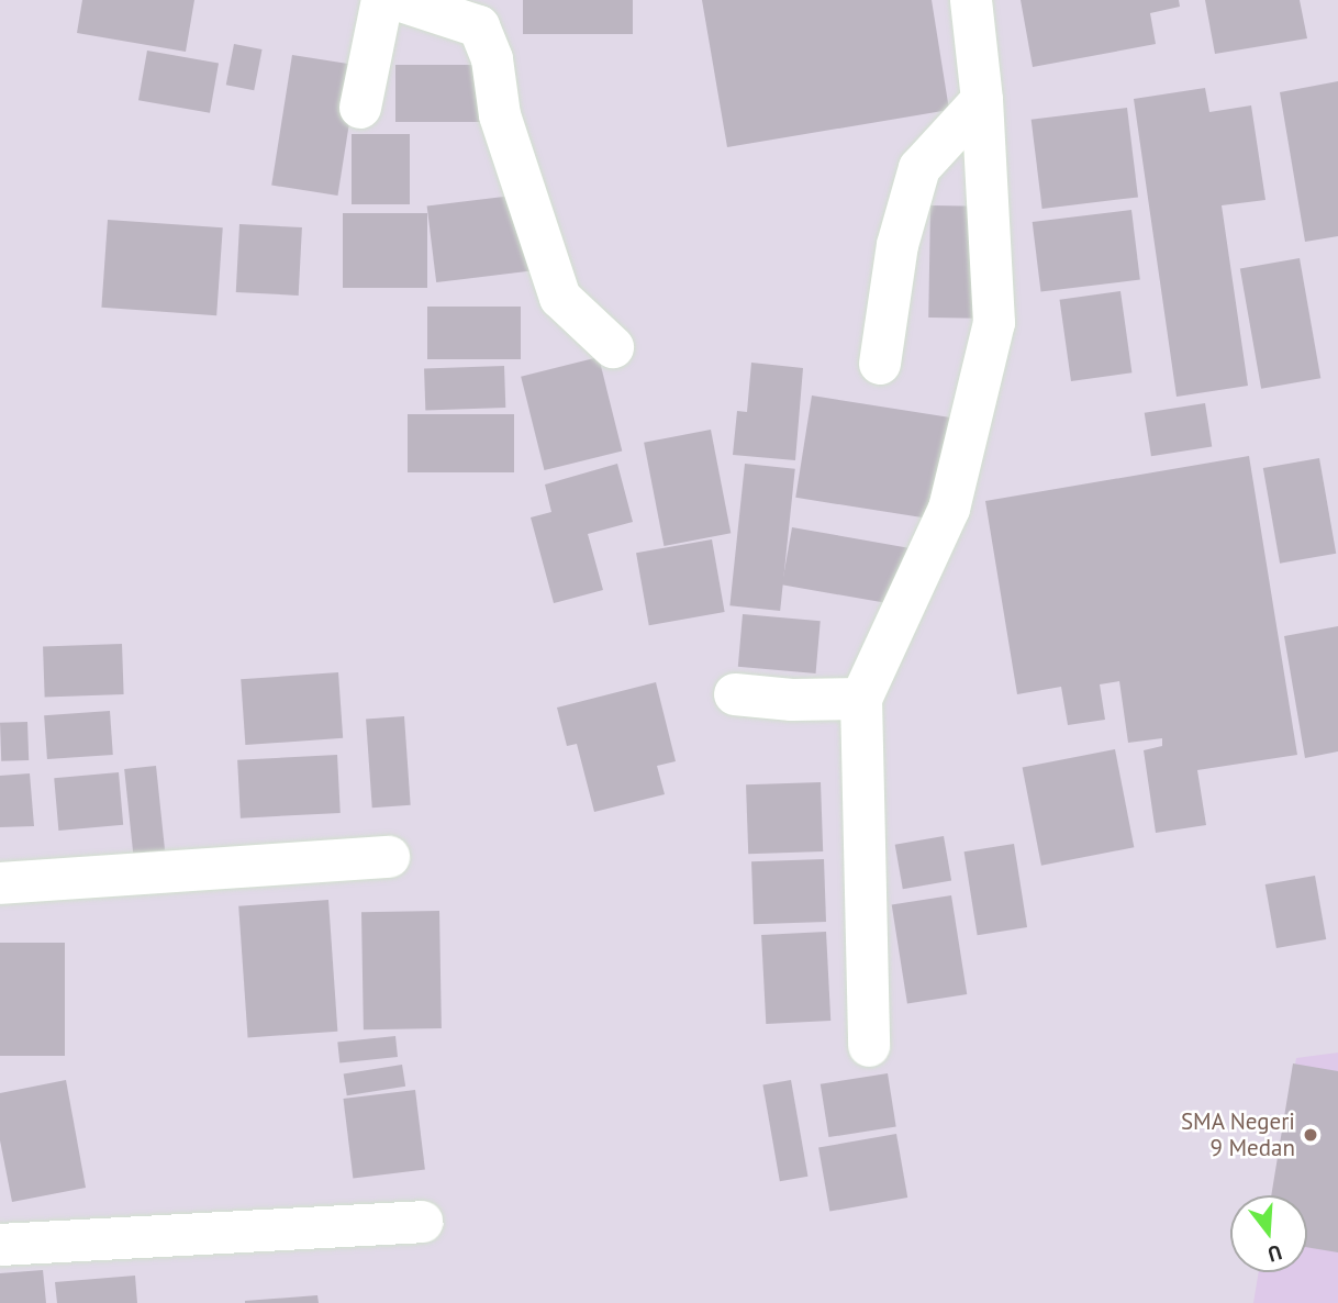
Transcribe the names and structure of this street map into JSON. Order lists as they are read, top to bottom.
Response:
{
  "places": ["SMA Negeri 9 Medan"],
  "north": "bottom"
}
